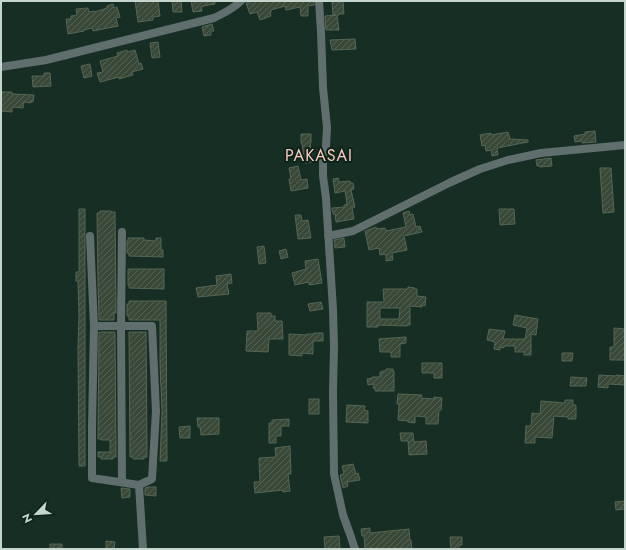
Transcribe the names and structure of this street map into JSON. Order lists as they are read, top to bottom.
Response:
{
  "districts": ["PAKASAI"],
  "north": "bottom left"
}
